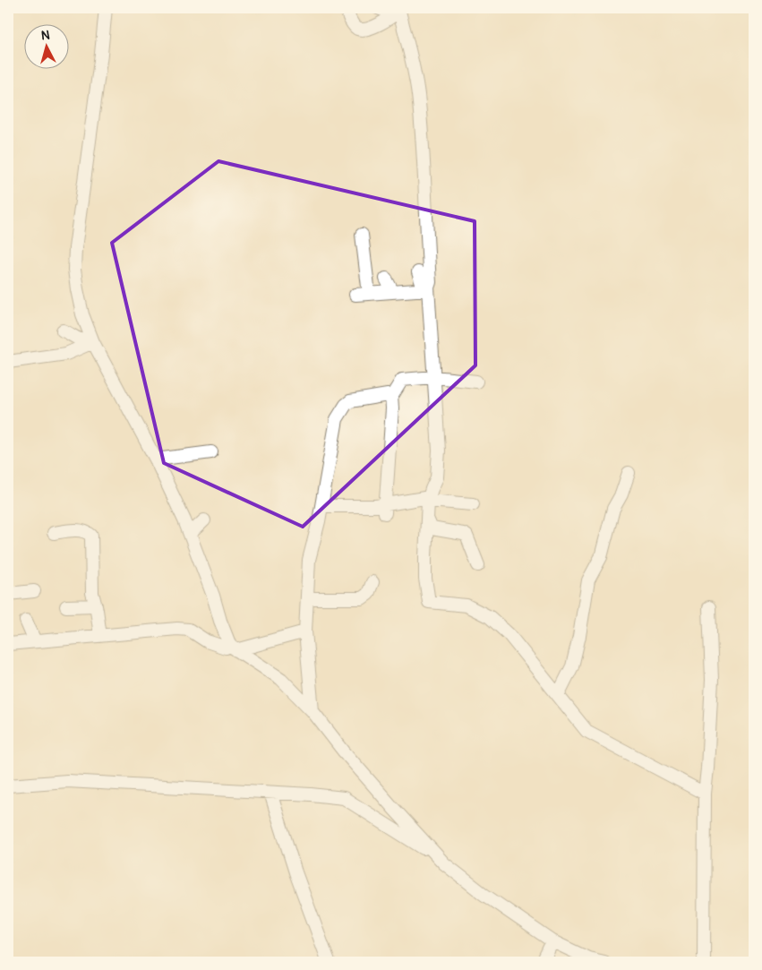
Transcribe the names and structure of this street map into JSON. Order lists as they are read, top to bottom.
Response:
{
  "north": "top"
}
